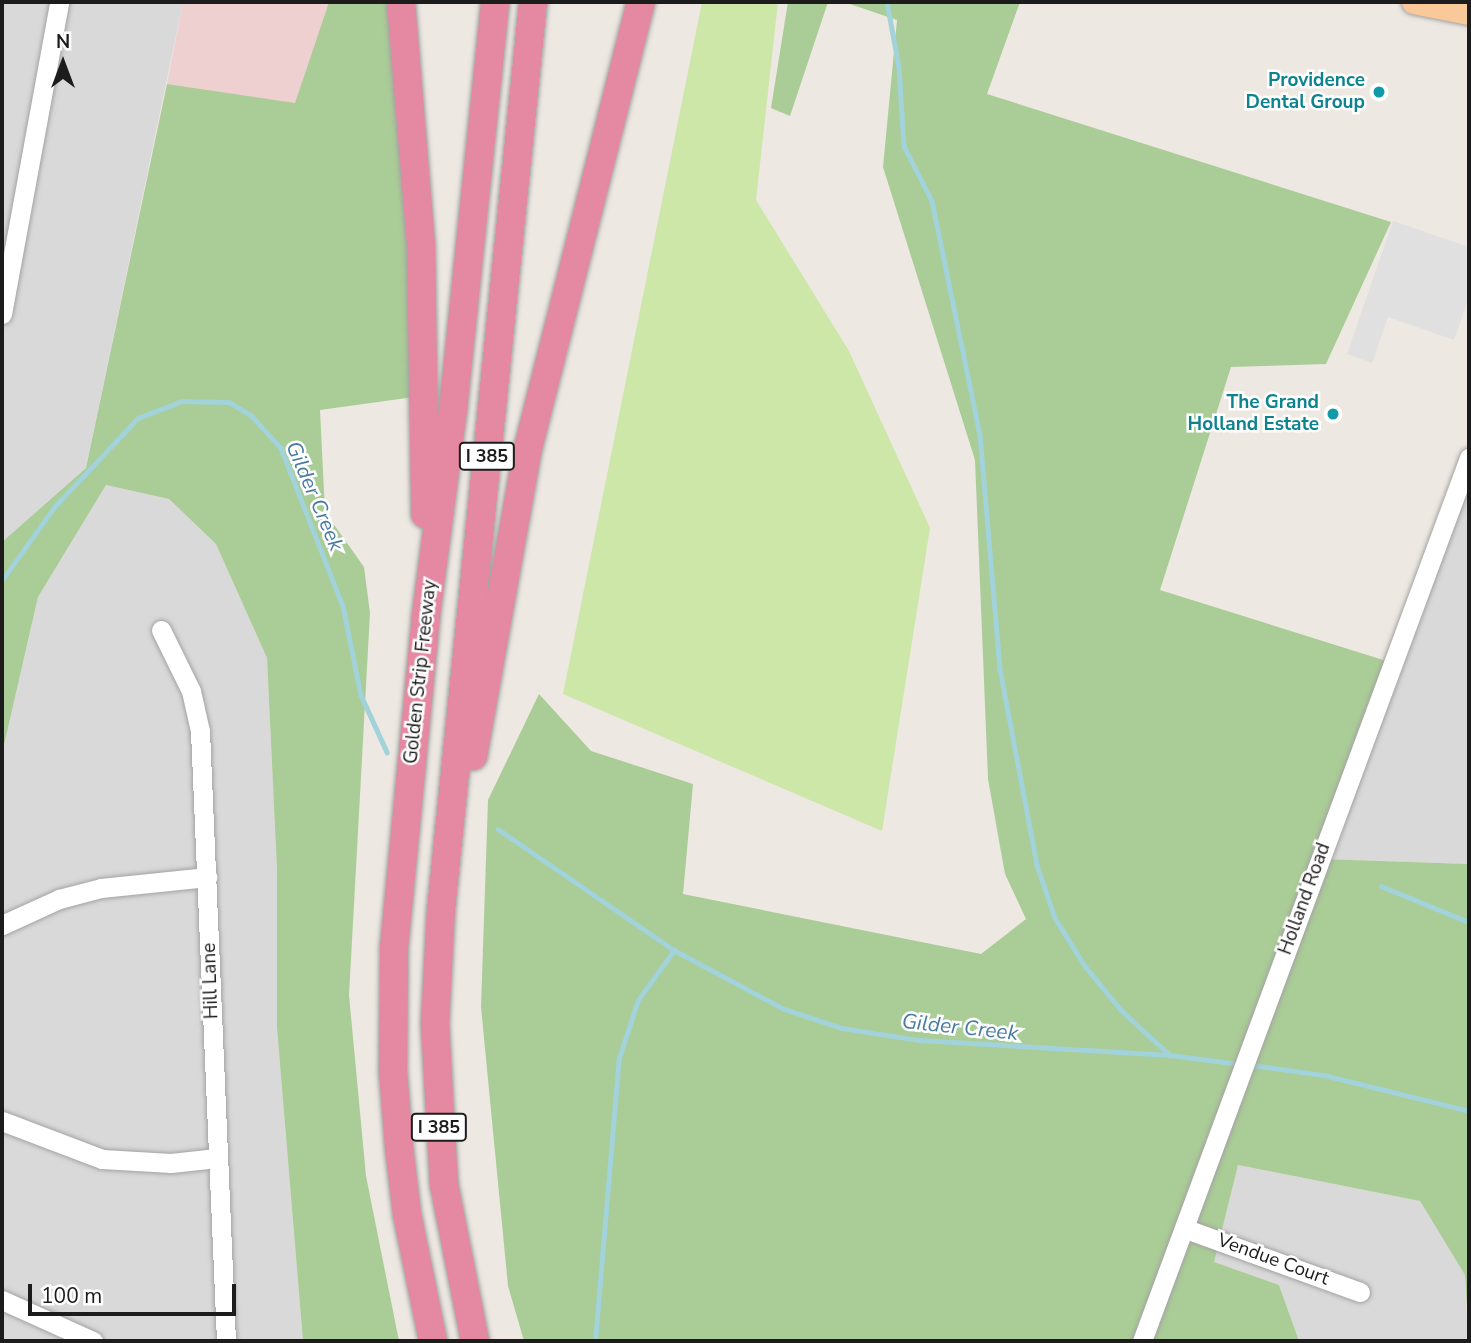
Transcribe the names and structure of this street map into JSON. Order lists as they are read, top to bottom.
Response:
{
  "streets": {
    "highway": ["I 385", "Golden Strip Freeway"],
    "street": ["Holland Road", "Hill Lane", "Vendue Court"]
  },
  "crossings": [
    ["Holland Road", "Vendue Court"]
  ],
  "water": ["Gilder Creek"],
  "places": ["Providence Dental Group", "The Grand Holland Estate"],
  "scale_bar": "100 m",
  "north": "top"
}
